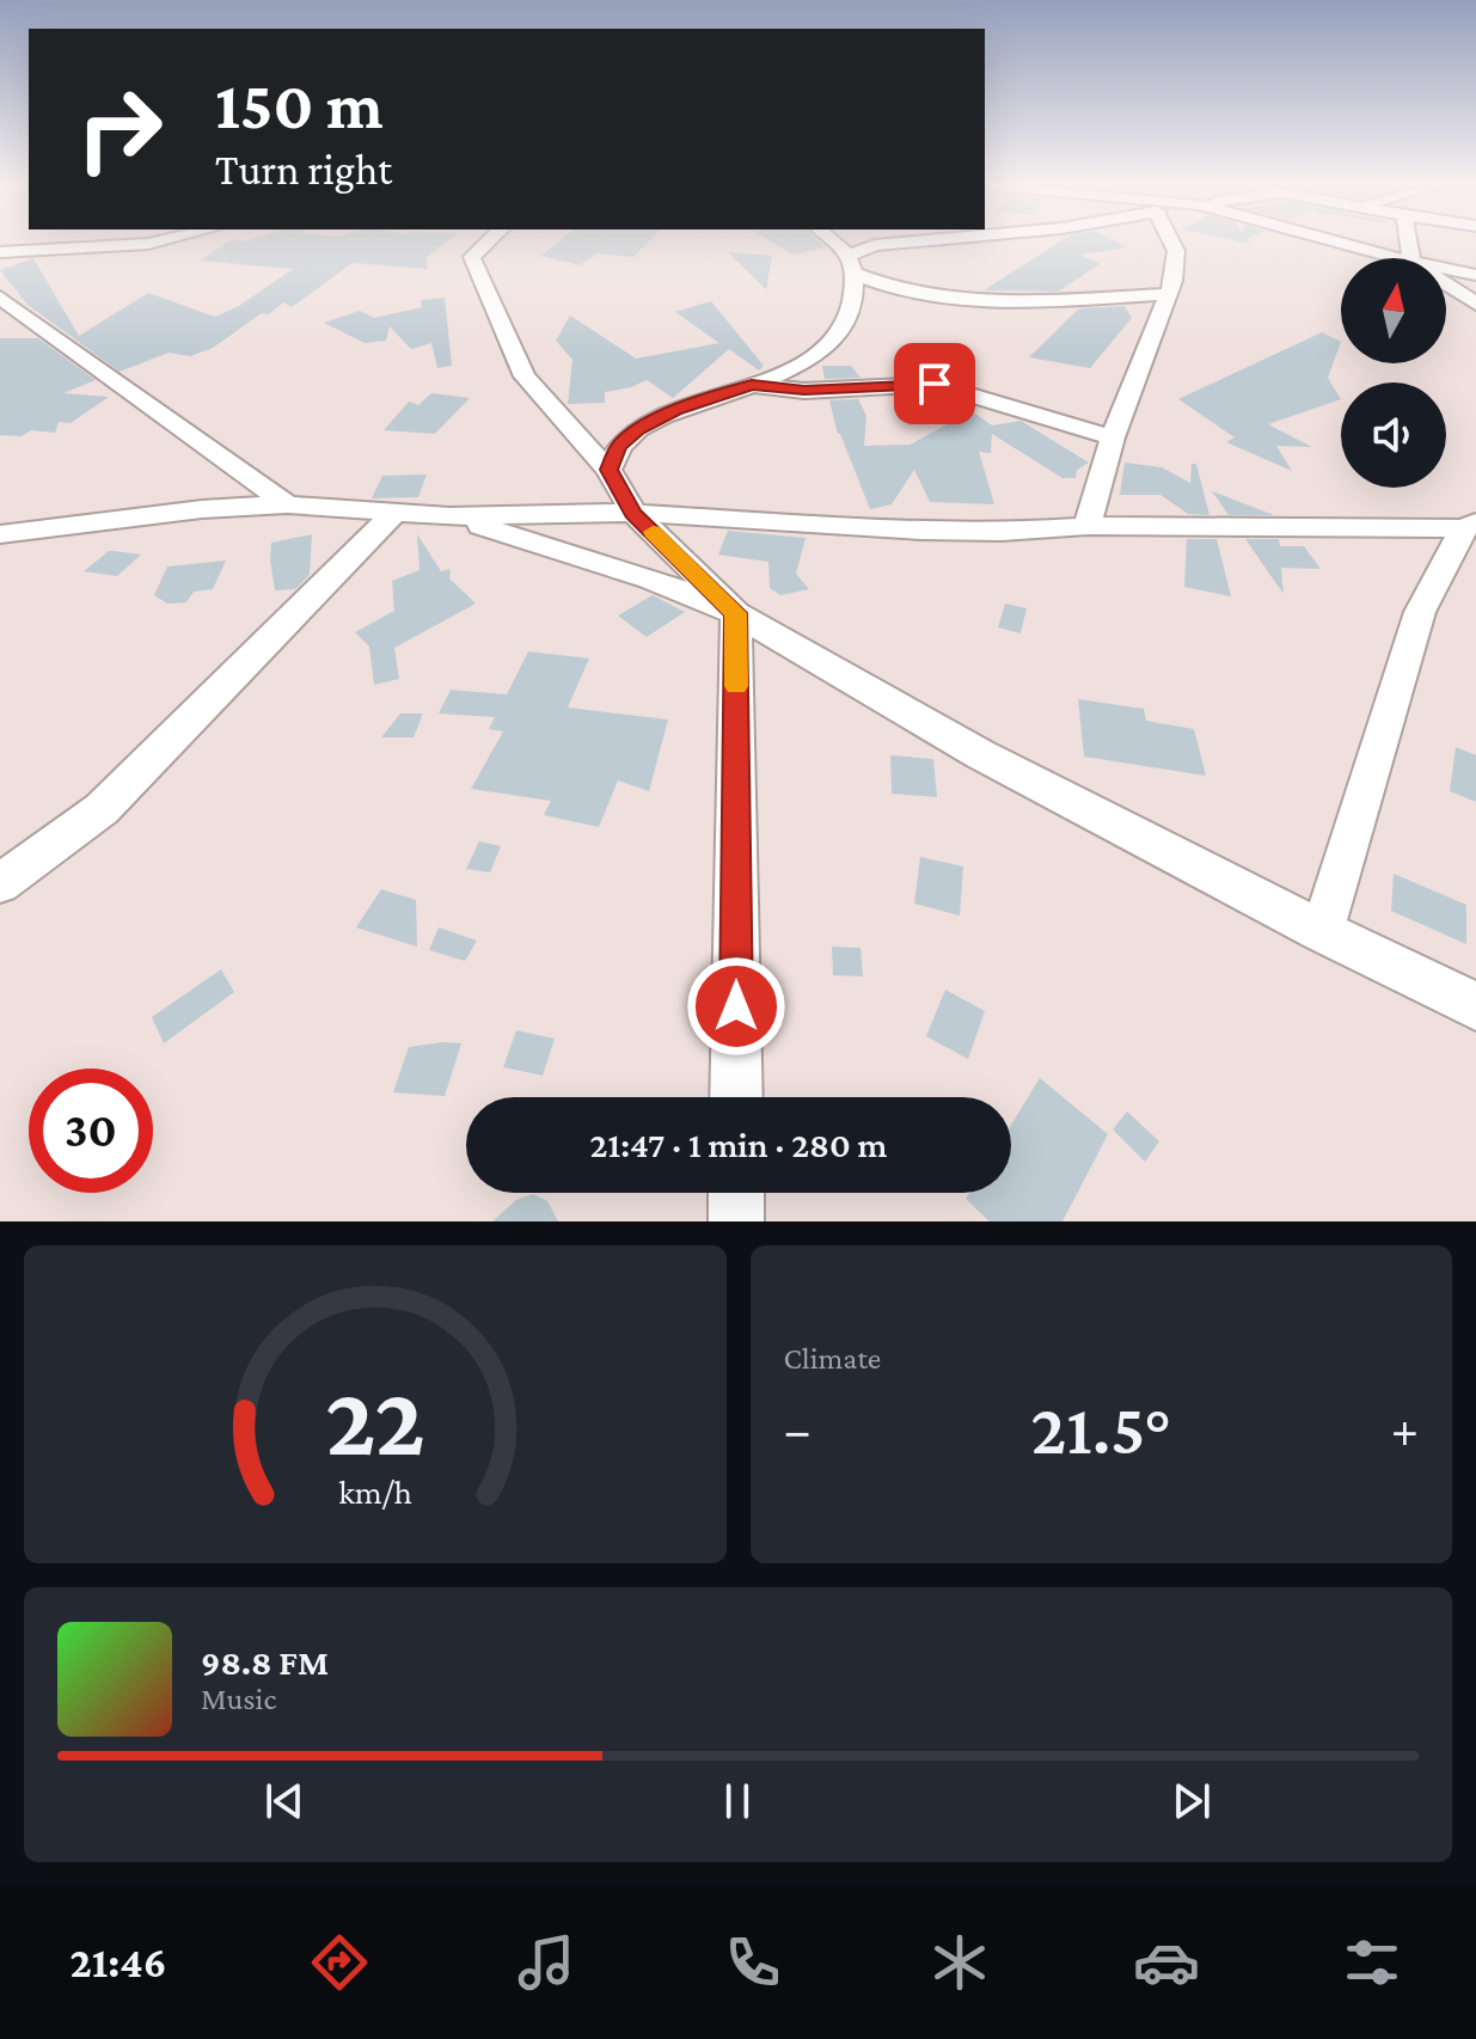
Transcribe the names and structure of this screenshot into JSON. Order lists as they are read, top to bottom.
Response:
{
  "north": "top",
  "page": {
    "turn": ["150 m", "Turn right"],
    "limit": "30",
    "trip": "21:47 · 1 min · 280 m",
    "tile": "Climate",
    "heat": ["−", "21.5°", "+"],
    "song": ["98.8 FM", "Music"],
    "tabs": "21:46",
    "gauge": ["22", "km/h"]
  }
}
